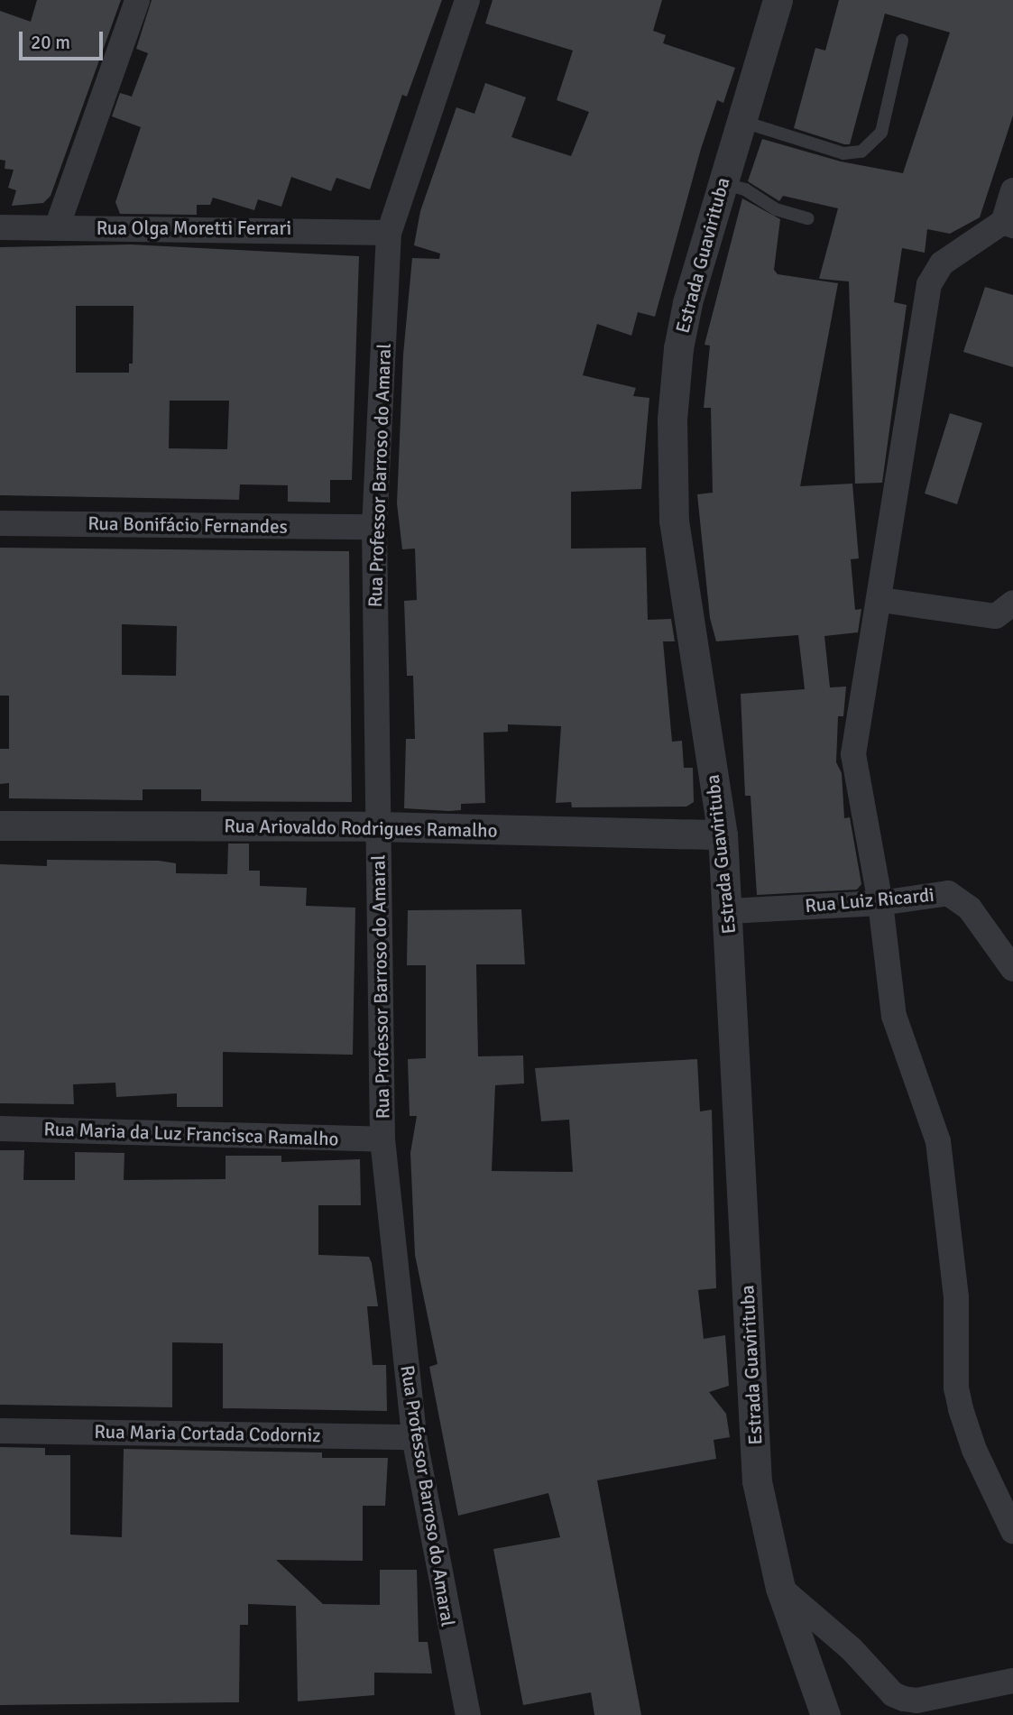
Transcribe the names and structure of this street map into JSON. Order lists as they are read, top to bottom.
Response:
{
  "streets": {
    "street": [
      "Rua Olga Moretti Ferrari",
      "Estrada Guavirituba",
      "Rua Professor Barroso do Amaral",
      "Rua Bonifácio Fernandes",
      "Rua Ariovaldo Rodrigues Ramalho",
      "Rua Luiz Ricardi",
      "Rua Maria da Luz Francisca Ramalho",
      "Rua Maria Cortada Codorniz"
    ]
  },
  "crossings": [
    ["Rua Olga Moretti Ferrari", "Rua Professor Barroso do Amaral"],
    ["Estrada Guavirituba", "Rua Ariovaldo Rodrigues Ramalho"],
    ["Estrada Guavirituba", "Rua Luiz Ricardi"],
    ["Rua Professor Barroso do Amaral", "Rua Bonifácio Fernandes"],
    ["Rua Professor Barroso do Amaral", "Rua Ariovaldo Rodrigues Ramalho"],
    ["Rua Professor Barroso do Amaral", "Rua Maria da Luz Francisca Ramalho"],
    ["Rua Professor Barroso do Amaral", "Rua Maria Cortada Codorniz"]
  ],
  "scale_bar": "20 m"
}
